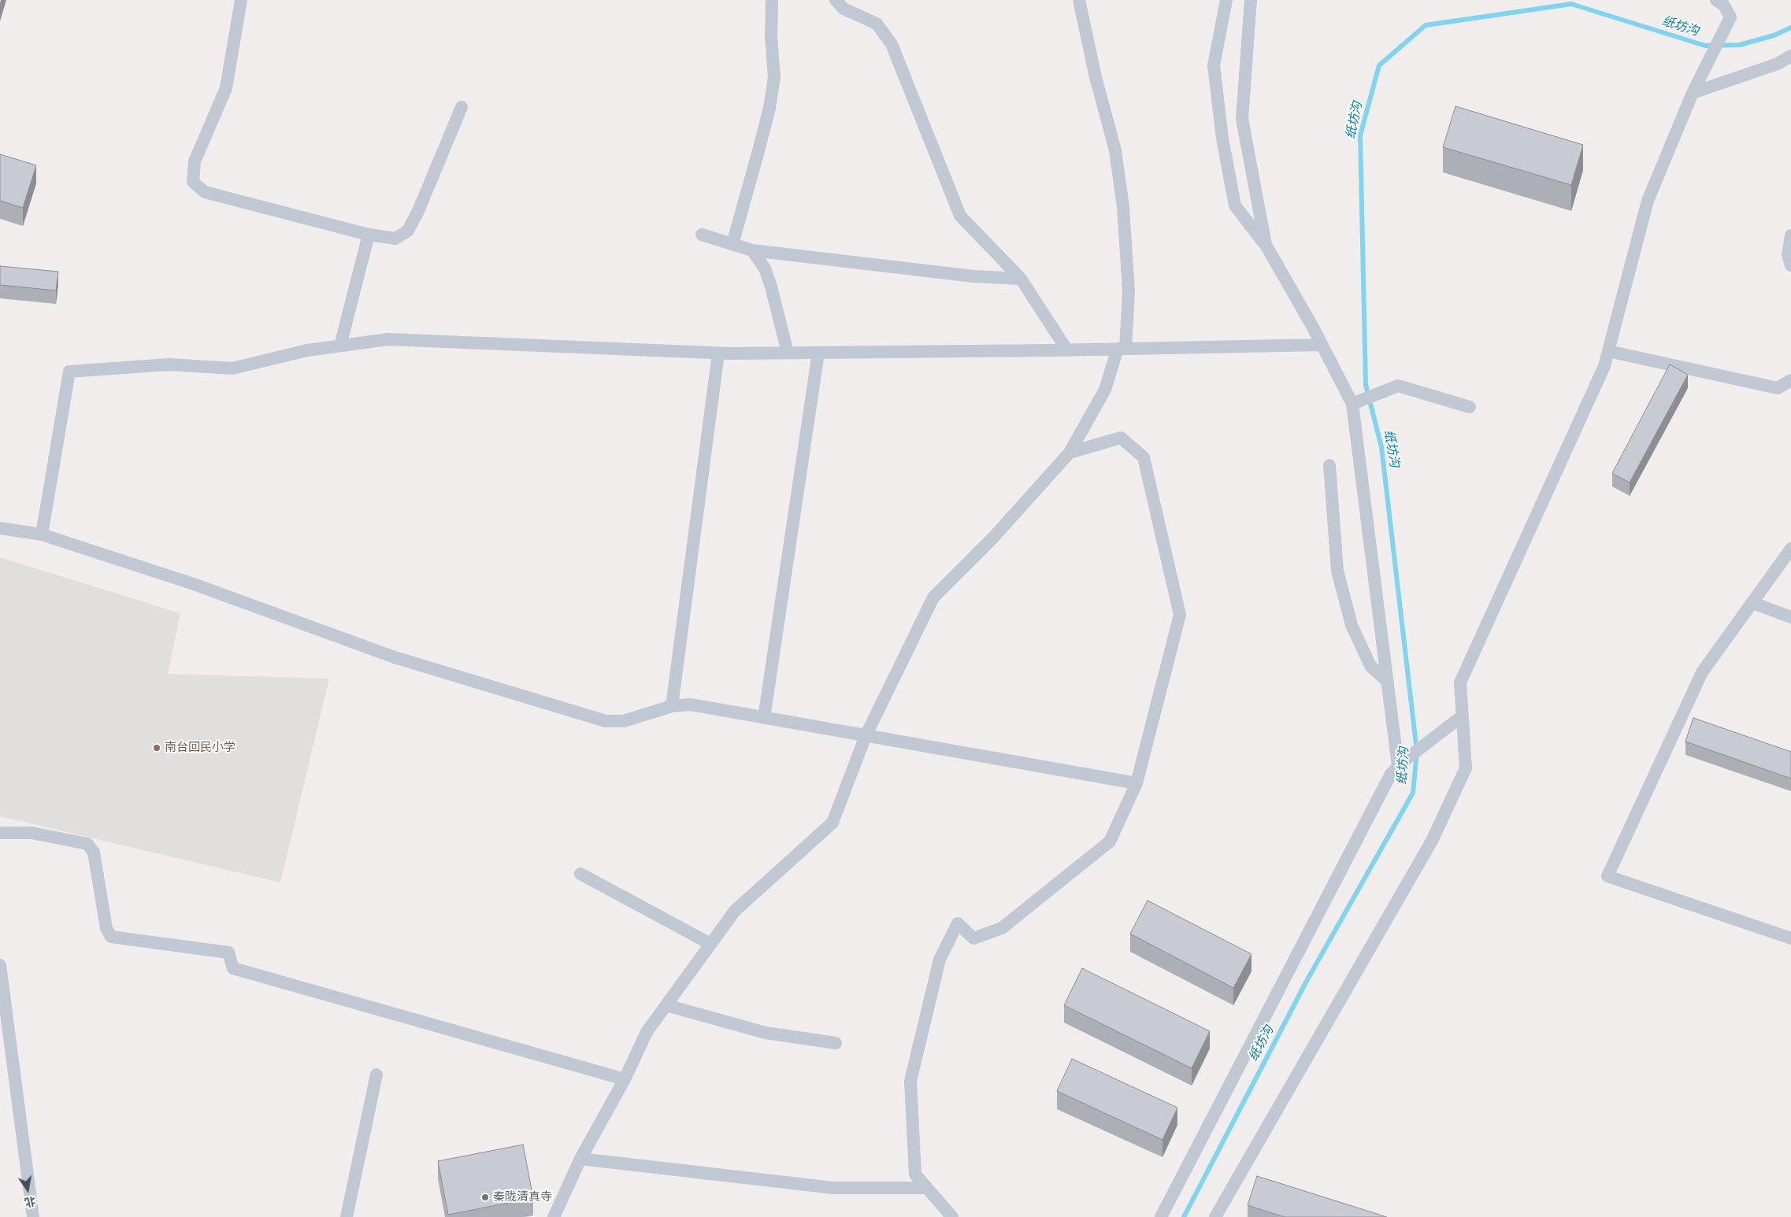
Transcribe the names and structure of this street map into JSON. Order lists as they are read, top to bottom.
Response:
{
  "water": ["纸坊沟"],
  "places": ["南台回民小学", "秦陇清真寺"],
  "north": "bottom"
}
